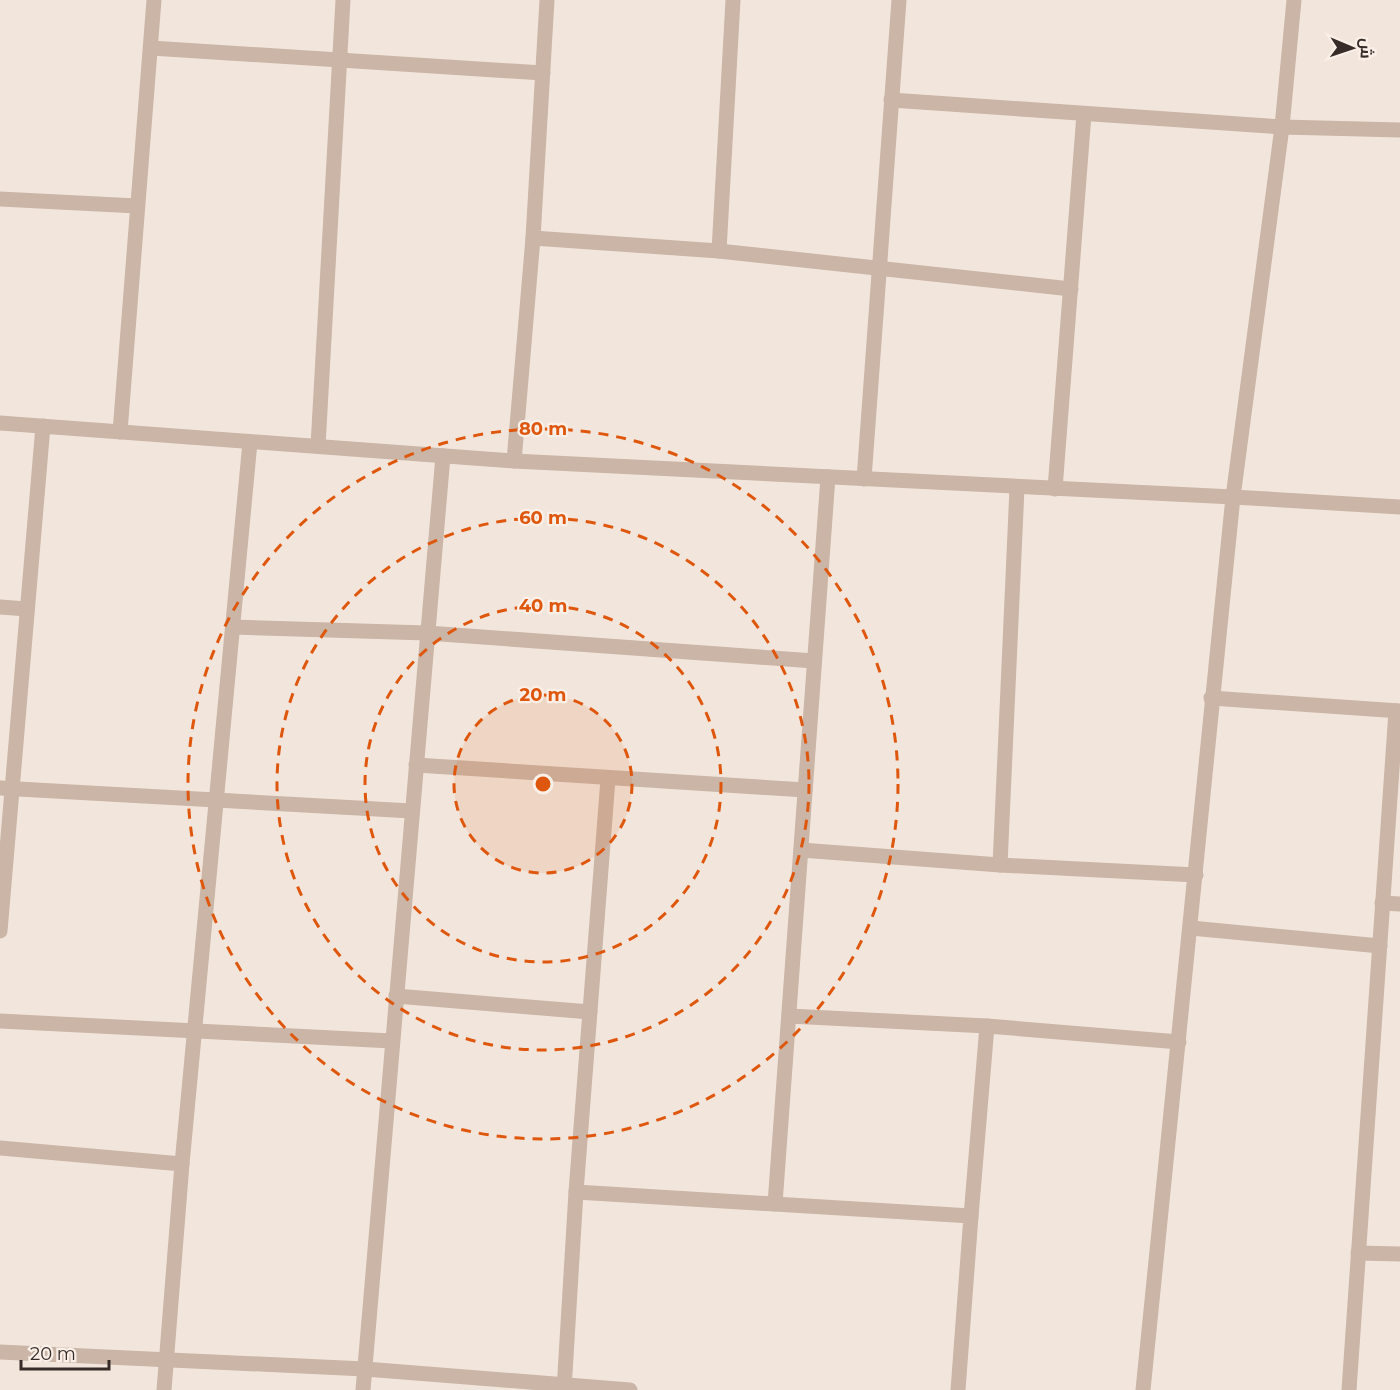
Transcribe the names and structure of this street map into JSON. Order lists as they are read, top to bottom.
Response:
{
  "scale_bar": "20 m",
  "north": "right",
  "rings": [
    "80 m",
    "60 m",
    "40 m",
    "20 m"
  ]
}
